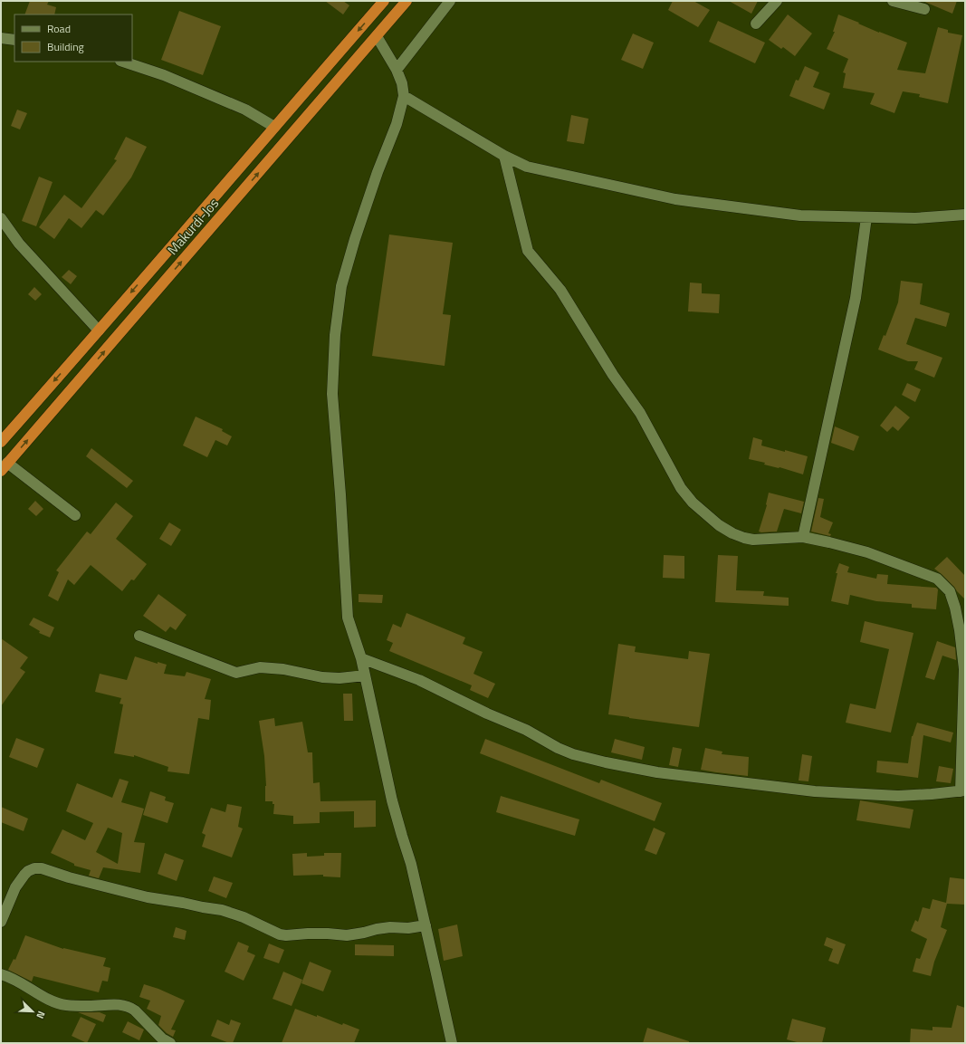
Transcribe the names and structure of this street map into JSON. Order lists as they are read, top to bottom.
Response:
{
  "streets": {
    "highway": ["Makurdi-Jos"]
  },
  "legend": ["Road", "Building"],
  "north": "bottom right"
}
